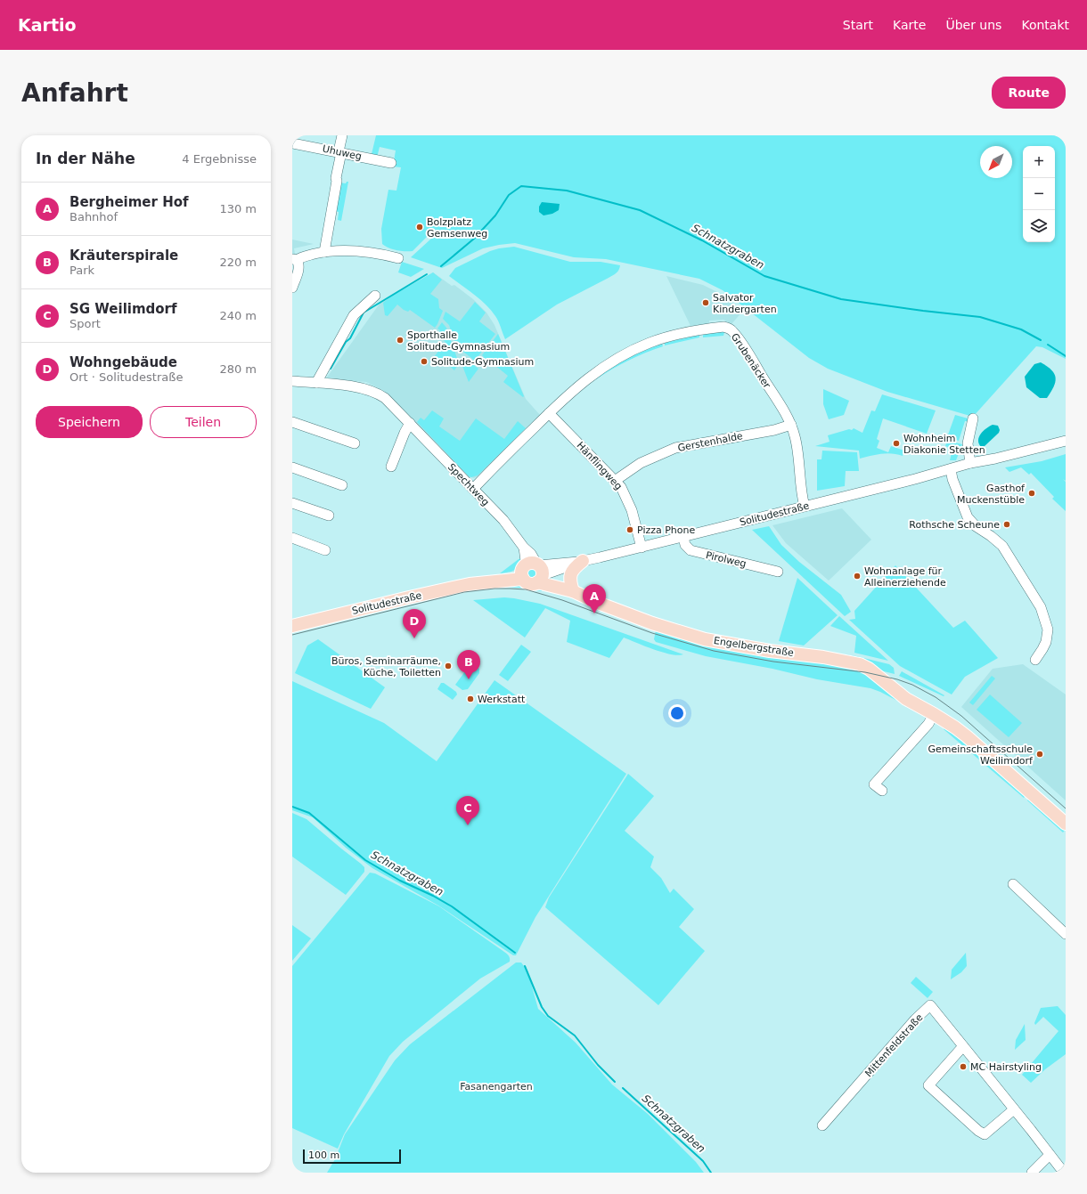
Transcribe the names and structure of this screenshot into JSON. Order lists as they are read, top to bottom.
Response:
{
  "streets": {
    "main road": ["Solitudestraße", "Engelbergstraße"],
    "street": [
      "Uhuweg",
      "Grubenäcker",
      "Gerstenhalde",
      "Hänflingweg",
      "Spechtweg",
      "Pirolweg",
      "Mittenfeldstraße"
    ]
  },
  "crossings": [
    ["Grubenäcker", "Gerstenhalde"],
    ["Grubenäcker", "Hänflingweg"],
    ["Grubenäcker", "Spechtweg"],
    ["Grubenäcker", "Solitudestraße"],
    ["Gerstenhalde", "Hänflingweg"],
    ["Hänflingweg", "Solitudestraße"],
    ["Spechtweg", "Solitudestraße"],
    ["Spechtweg", "Engelbergstraße"],
    ["Solitudestraße", "Pirolweg"],
    ["Solitudestraße", "Engelbergstraße"]
  ],
  "water": ["Schnatzgraben"],
  "parks": ["Fasanengarten"],
  "places": [
    "Bolzplatz Gemsenweg",
    "Salvator Kindergarten",
    "Sporthalle Solitude-Gymnasium",
    "Solitude-Gymnasium",
    "Wohnheim Diakonie Stetten",
    "Gasthof Muckenstüble",
    "Rothsche Scheune",
    "Pizza Phone",
    "Wohnanlage für Alleinerziehende",
    "Büros, Seminarräume, Küche, Toiletten",
    "Werkstatt",
    "Gemeinschaftsschule Weilimdorf",
    "MC Hairstyling"
  ],
  "scale_bar": "100 m",
  "north": "bottom left",
  "page": {
    "header": "Kartio",
    "nav": [
      "Start",
      "Karte",
      "Über uns",
      "Kontakt"
    ],
    "buttons": [
      "Route",
      ["Speichern", "Teilen"]
    ],
    "title": "Anfahrt",
    "heading": ["In der Nähe", "4 Ergebnisse"],
    "map_buttons": ["+", "−"],
    "list": [
      {
        "mark": "A",
        "name": "Bergheimer Hof",
        "note": "Bahnhof",
        "value": "130 m"
      },
      {
        "mark": "B",
        "name": "Kräuterspirale",
        "note": "Park",
        "value": "220 m"
      },
      {
        "mark": "C",
        "name": "SG Weilimdorf",
        "note": "Sport",
        "value": "240 m"
      },
      {
        "mark": "D",
        "name": "Wohngebäude",
        "note": "Ort · Solitudestraße",
        "value": "280 m"
      }
    ],
    "pins": [
      "A",
      "D",
      "B",
      "C"
    ],
    "scale": "100 m"
  }
}
